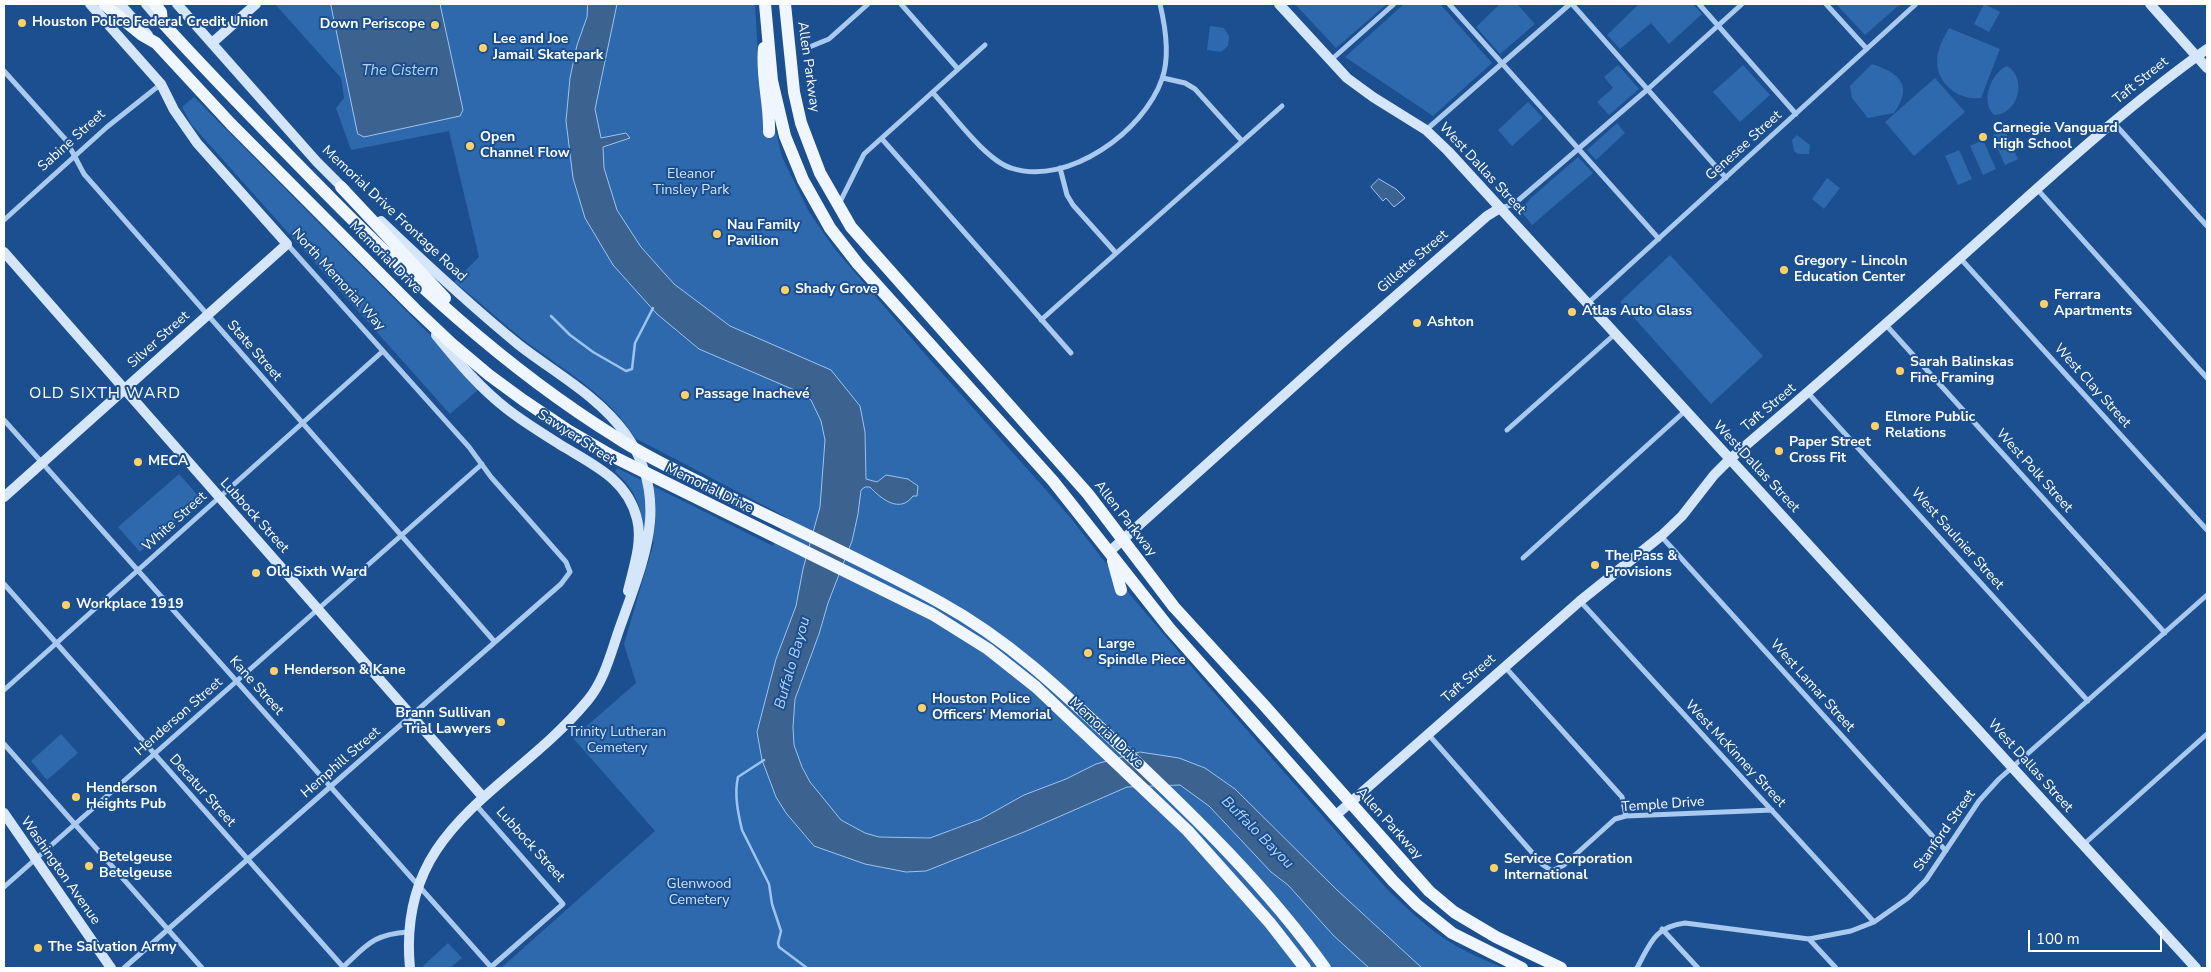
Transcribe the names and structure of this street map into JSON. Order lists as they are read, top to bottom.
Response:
{
  "streets": {
    "main road": ["Allen Parkway", "Memorial Drive"],
    "street": [
      "Taft Street",
      "Sabine Street",
      "Genesee Street",
      "West Dallas Street",
      "Memorial Drive Frontage Road",
      "Gillette Street",
      "North Memorial Way",
      "Silver Street",
      "State Street",
      "West Clay Street",
      "Sawyer Street",
      "West Polk Street",
      "Lubbock Street",
      "White Street",
      "West Saulnier Street",
      "Kane Street",
      "West Lamar Street",
      "Henderson Street",
      "West McKinney Street",
      "Hemphill Street",
      "Decatur Street",
      "Temple Drive",
      "Stanford Street",
      "Washington Avenue"
    ]
  },
  "crossings": [
    ["Allen Parkway", "Taft Street"],
    ["Allen Parkway", "Gillette Street"],
    ["Taft Street", "West Dallas Street"],
    ["Taft Street", "West Clay Street"],
    ["Taft Street", "West Polk Street"],
    ["Taft Street", "West Saulnier Street"],
    ["Taft Street", "West Lamar Street"],
    ["Taft Street", "West McKinney Street"],
    ["Taft Street", "Temple Drive"],
    ["Sabine Street", "North Memorial Way"],
    ["Sabine Street", "State Street"],
    ["Genesee Street", "West Dallas Street"],
    ["West Dallas Street", "Gillette Street"],
    ["West Dallas Street", "Stanford Street"],
    ["Memorial Drive Frontage Road", "Sawyer Street"],
    ["Memorial Drive", "Sawyer Street"],
    ["North Memorial Way", "Silver Street"],
    ["North Memorial Way", "White Street"],
    ["North Memorial Way", "Henderson Street"],
    ["North Memorial Way", "Hemphill Street"],
    ["Silver Street", "State Street"],
    ["Silver Street", "Lubbock Street"],
    ["Silver Street", "Kane Street"],
    ["State Street", "White Street"],
    ["State Street", "Henderson Street"],
    ["State Street", "Hemphill Street"],
    ["Sawyer Street", "Lubbock Street"],
    ["Sawyer Street", "Kane Street"],
    ["West Polk Street", "Stanford Street"],
    ["Lubbock Street", "White Street"],
    ["Lubbock Street", "Kane Street"],
    ["Lubbock Street", "Henderson Street"],
    ["Lubbock Street", "Hemphill Street"],
    ["White Street", "Kane Street"],
    ["White Street", "Decatur Street"],
    ["West Saulnier Street", "Stanford Street"],
    ["Kane Street", "Henderson Street"],
    ["Kane Street", "Hemphill Street"],
    ["West Lamar Street", "Stanford Street"],
    ["Henderson Street", "Decatur Street"],
    ["Henderson Street", "Washington Avenue"],
    ["West McKinney Street", "Temple Drive"],
    ["West McKinney Street", "Stanford Street"],
    ["Hemphill Street", "Decatur Street"]
  ],
  "districts": ["OLD SIXTH WARD"],
  "water": ["The Cistern", "Buffalo Bayou"],
  "parks": ["Eleanor Tinsley Park", "Trinity Lutheran Cemetery", "Glenwood Cemetery"],
  "places": [
    "Houston Police Federal Credit Union",
    "Down Periscope",
    "Lee and Joe Jamail Skatepark",
    "Carnegie Vanguard High School",
    "Open Channel Flow",
    "Nau Family Pavilion",
    "Gregory - Lincoln Education Center",
    "Shady Grove",
    "Ferrara Apartments",
    "Atlas Auto Glass",
    "Ashton",
    "Sarah Balinskas Fine Framing",
    "Passage Inachevé",
    "Elmore Public Relations",
    "Paper Street Cross Fit",
    "MECA",
    "The Pass & Provisions",
    "Old Sixth Ward",
    "Workplace 1919",
    "Large Spindle Piece",
    "Henderson & Kane",
    "Houston Police Officers' Memorial",
    "Brann Sullivan Trial Lawyers",
    "Henderson Heights Pub",
    "Betelgeuse Betelgeuse",
    "Service Corporation International",
    "The Salvation Army"
  ],
  "scale_bar": "100 m"
}
